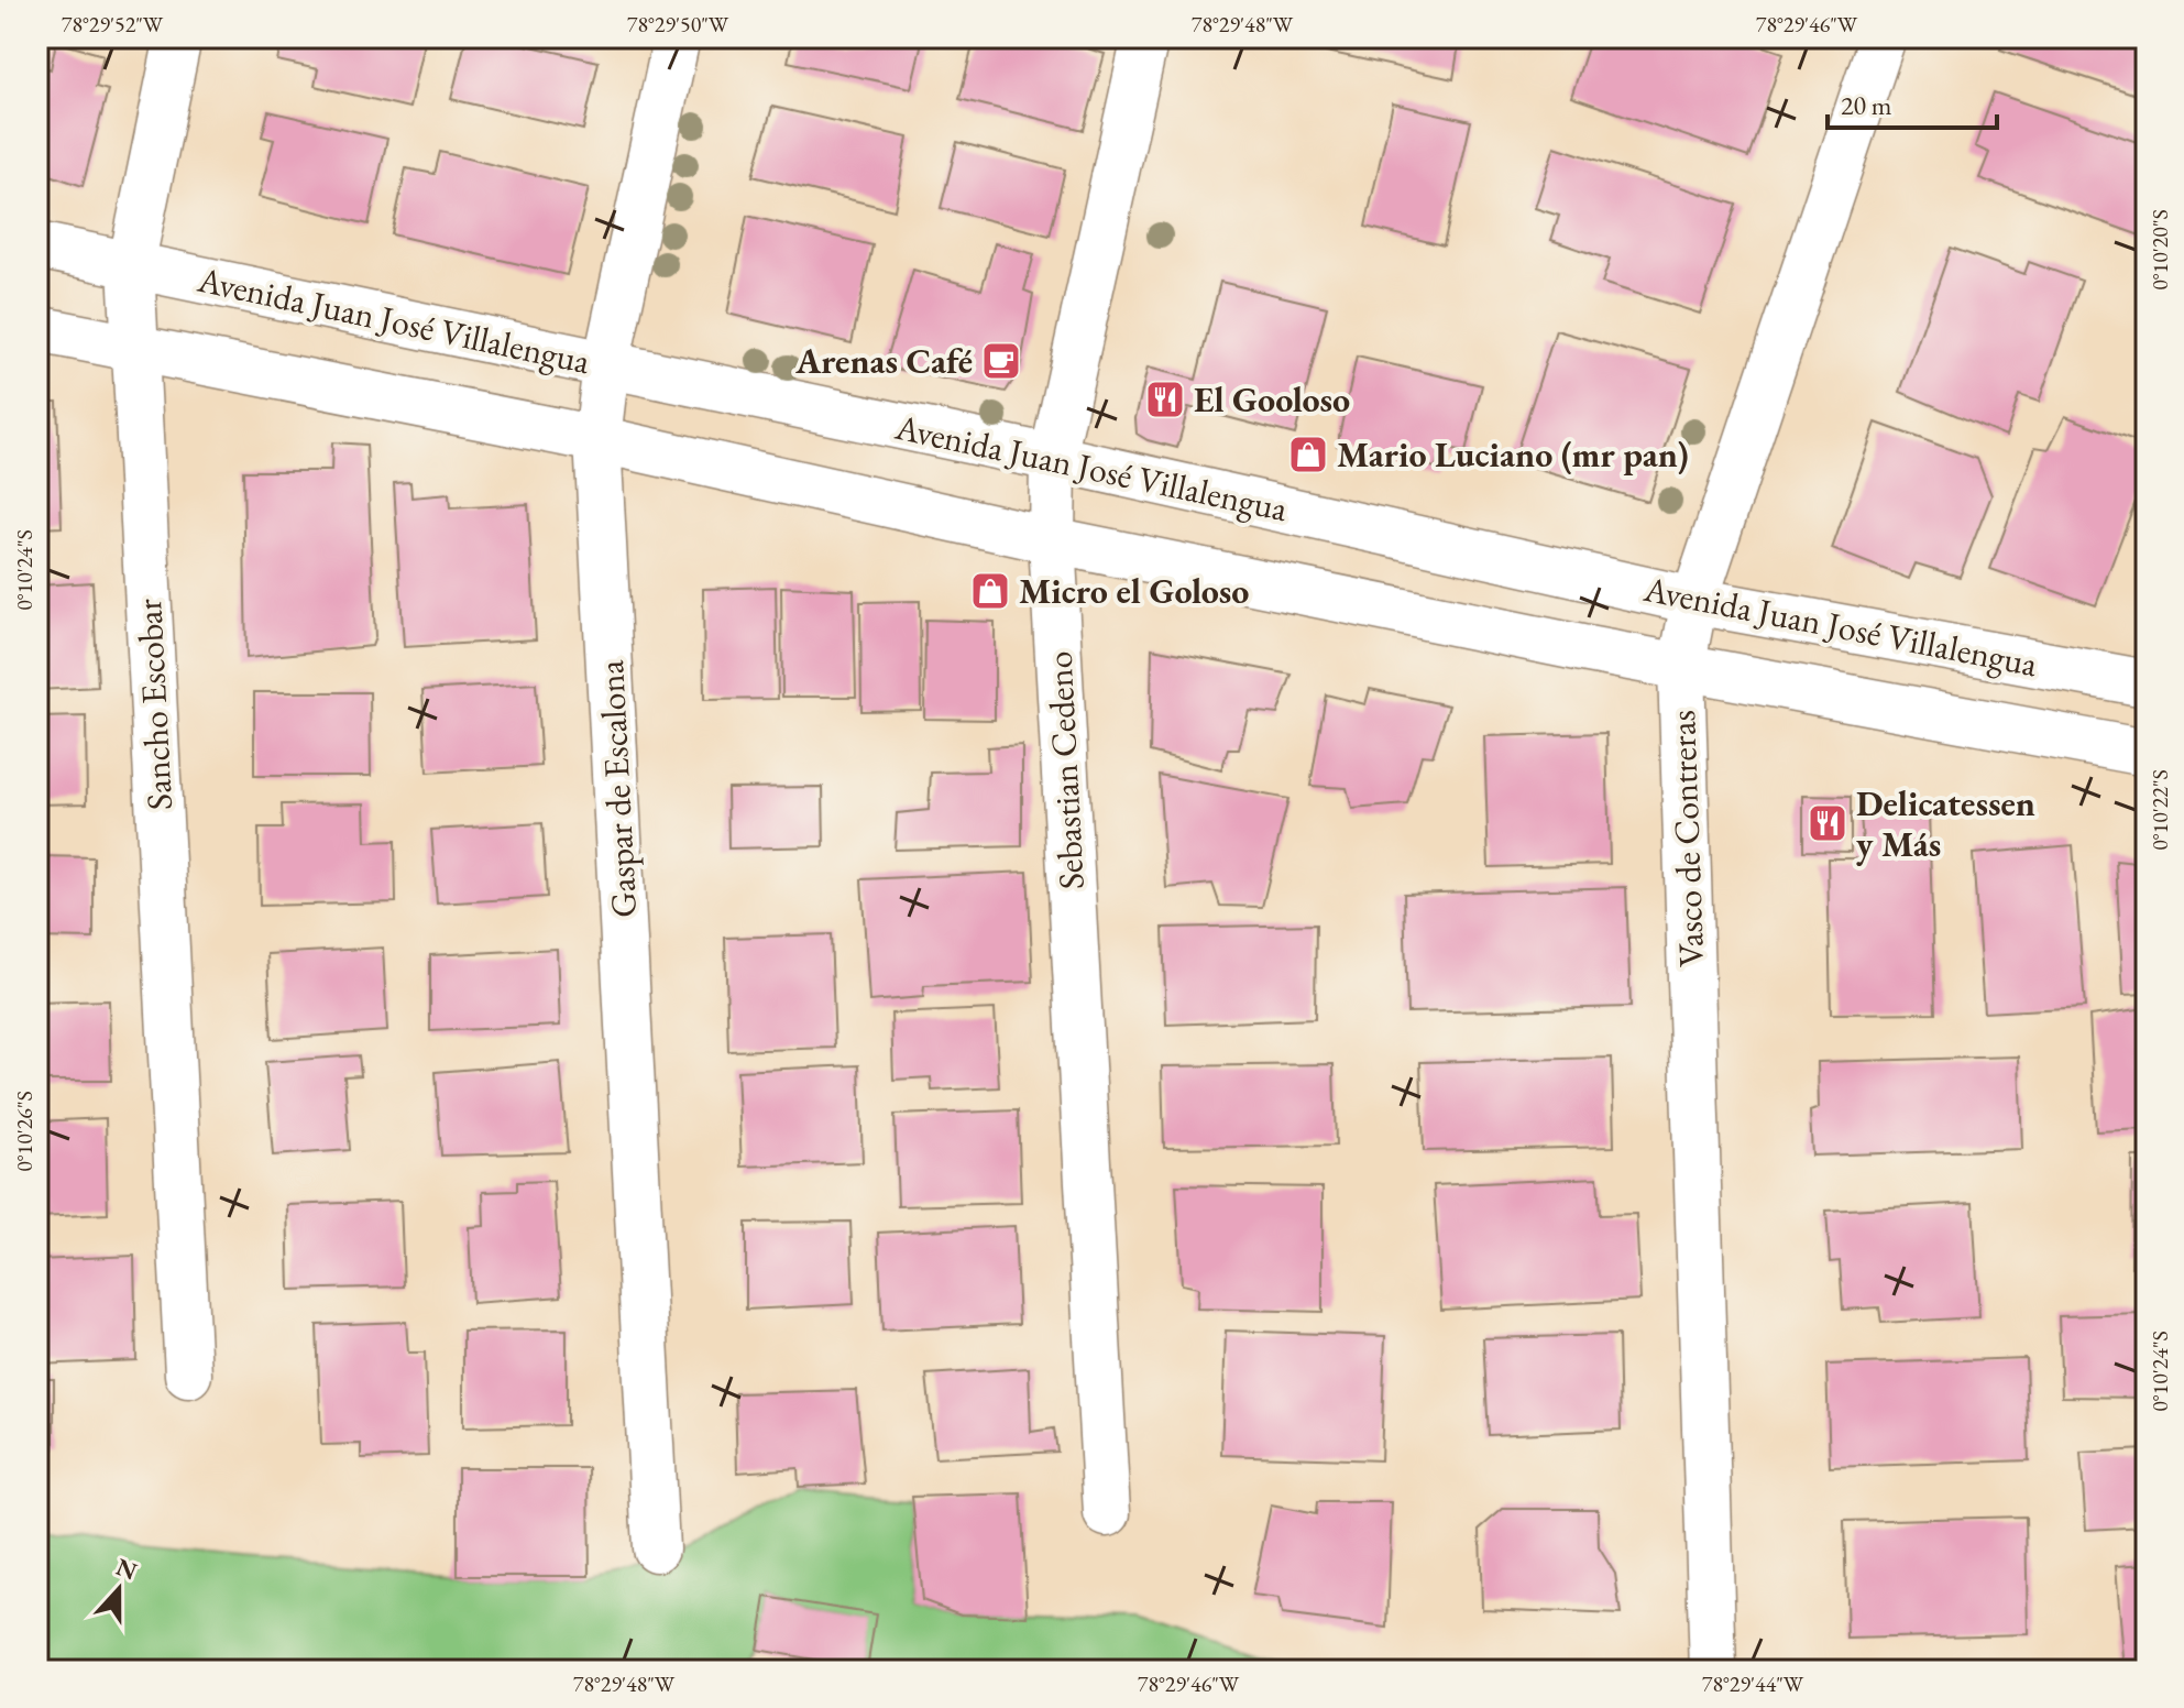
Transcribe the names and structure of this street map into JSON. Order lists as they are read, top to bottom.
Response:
{
  "streets": {
    "street": [
      "Avenida Juan José Villalengua",
      "Sancho Escobar",
      "Sebastian Cedeno",
      "Gaspar de Escalona",
      "Vasco de Contreras"
    ]
  },
  "crossings": [
    ["Avenida Juan José Villalengua", "Sancho Escobar"],
    ["Avenida Juan José Villalengua", "Sebastian Cedeno"],
    ["Avenida Juan José Villalengua", "Gaspar de Escalona"],
    ["Avenida Juan José Villalengua", "Vasco de Contreras"]
  ],
  "places": {
    "cafe": ["Arenas Café"],
    "restaurant": ["El Gooloso", "Delicatessen y Más"],
    "shop": ["Mario Luciano (mr pan)", "Micro el Goloso"]
  },
  "scale_bar": "20 m",
  "north": "top",
  "coordinates": [
    "78°29'52\"W",
    "78°29'50\"W",
    "78°29'48\"W",
    "78°29'46\"W",
    "0°10'20\"S",
    "0°10'24\"S",
    "0°10'22\"S",
    "0°10'26\"S",
    "78°29'44\"W"
  ]
}
